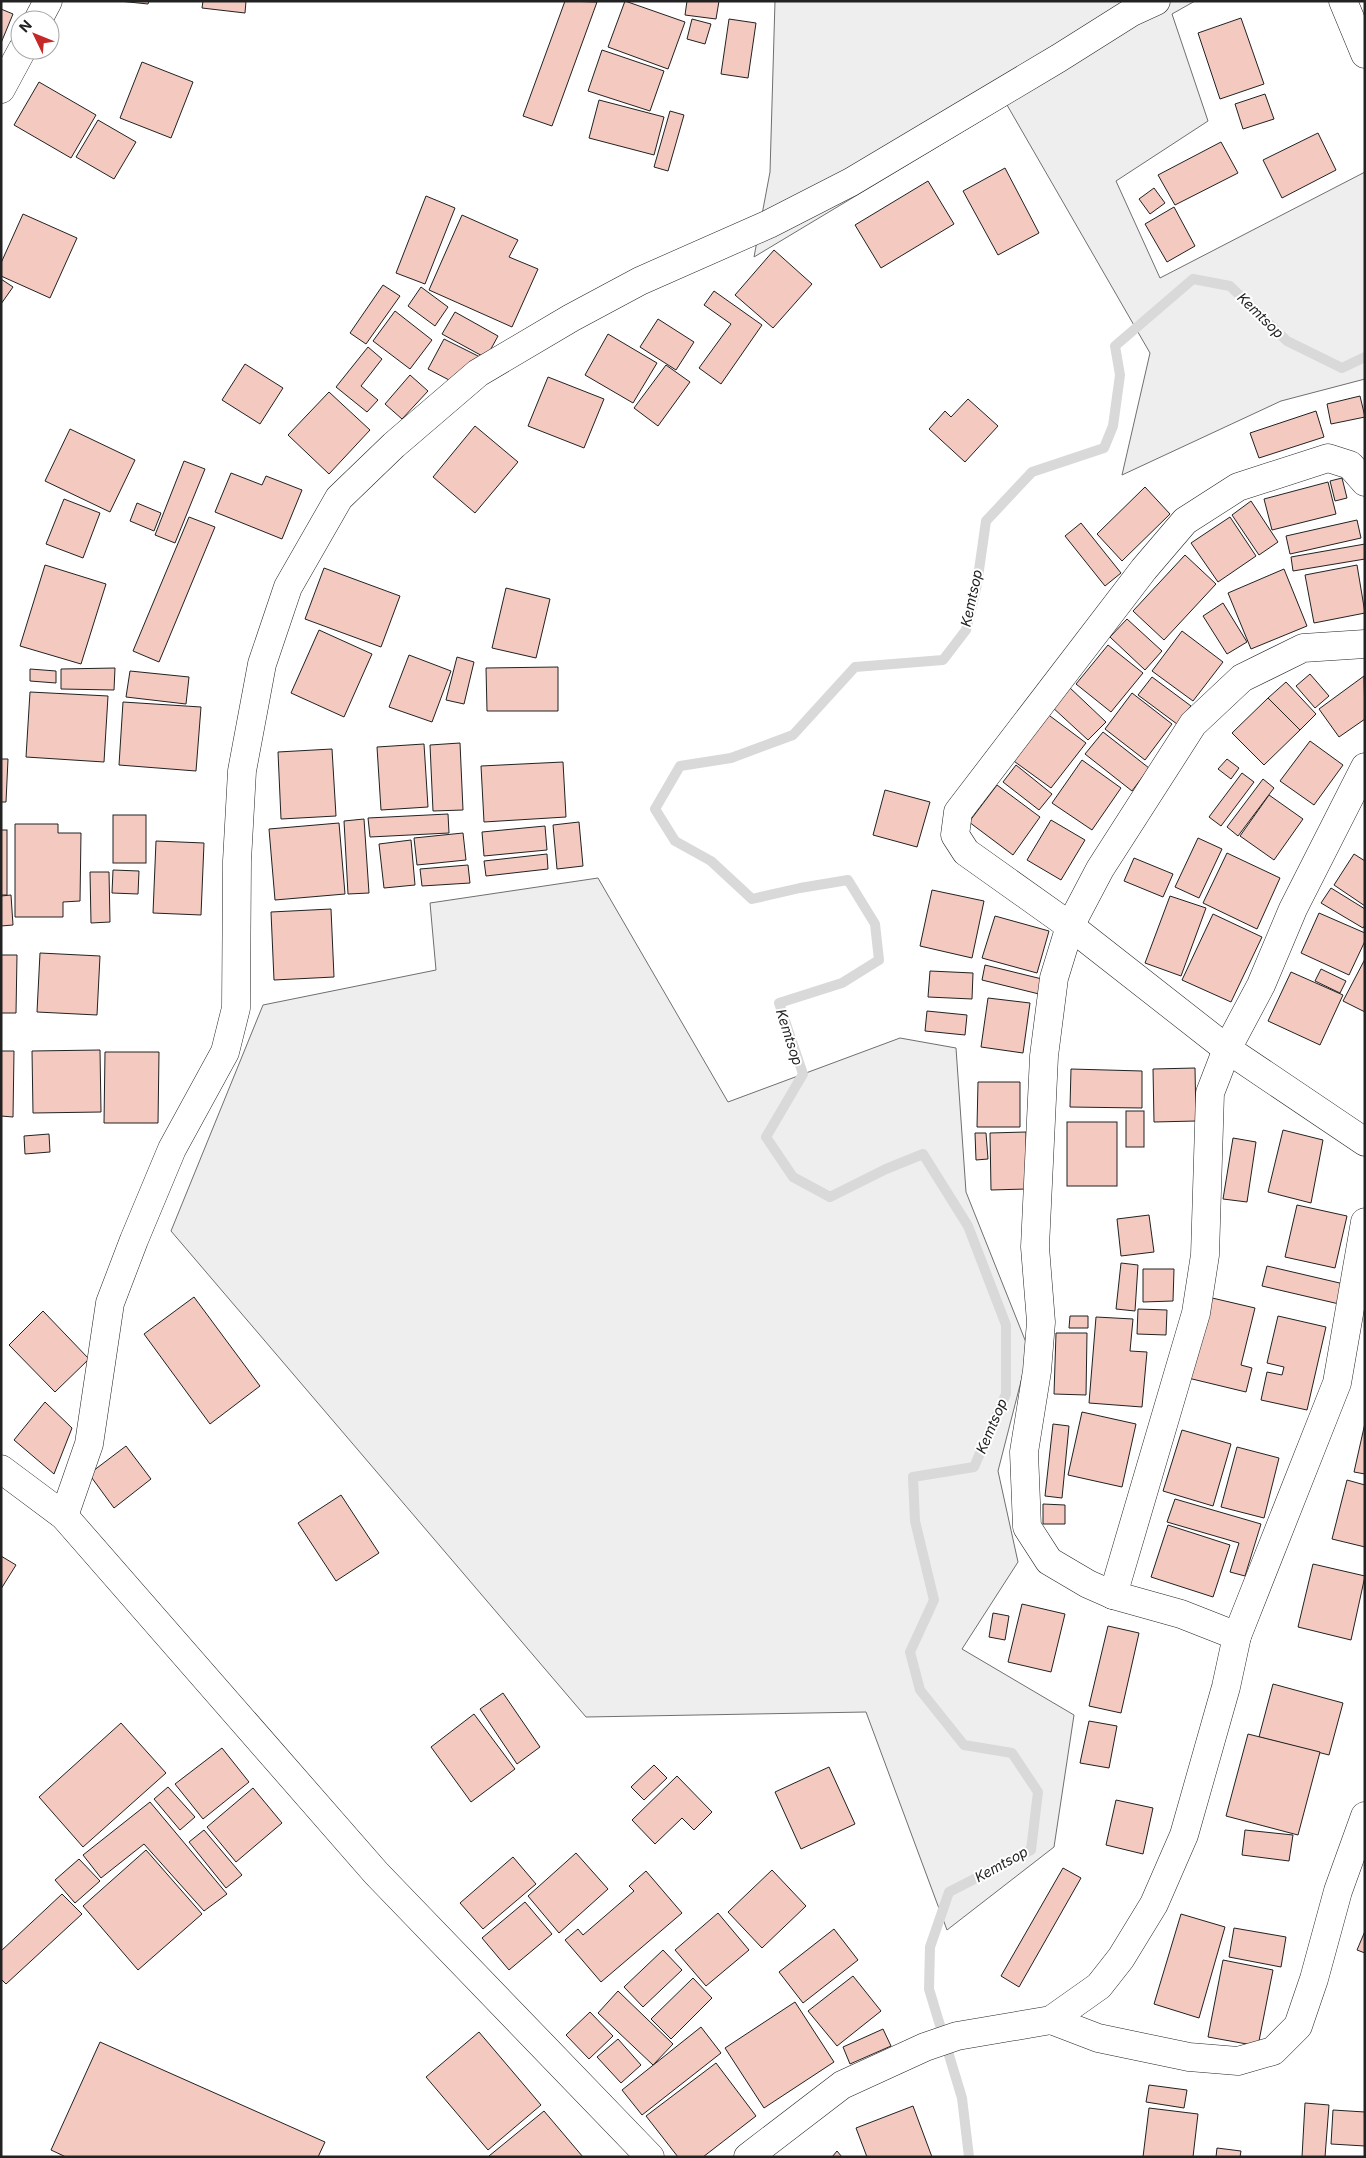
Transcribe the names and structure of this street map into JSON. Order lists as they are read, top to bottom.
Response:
{
  "water": ["Kemtsop"],
  "north": "top left"
}
